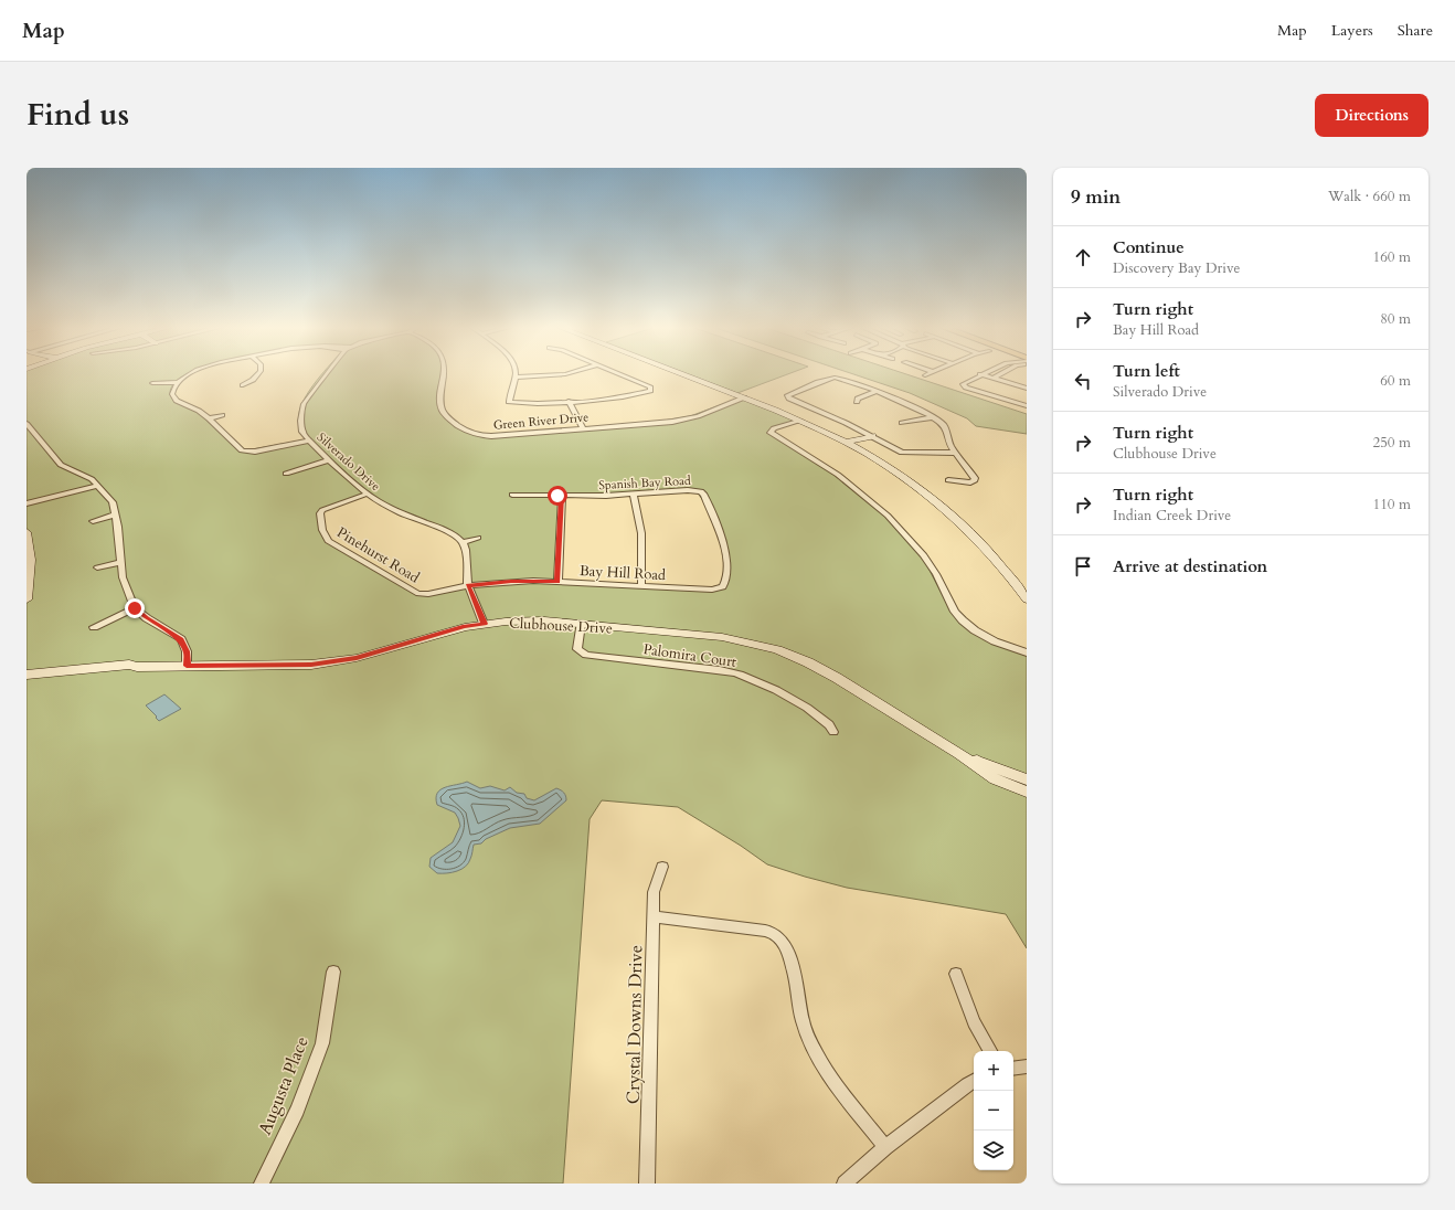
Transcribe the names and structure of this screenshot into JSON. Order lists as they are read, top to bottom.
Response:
{
  "streets": {
    "street": [
      "Green River Drive",
      "Silverado Drive",
      "Spanish Bay Road",
      "Pinehurst Road",
      "Bay Hill Road",
      "Clubhouse Drive",
      "Palomira Court",
      "Crystal Downs Drive",
      "Augusta Place"
    ]
  },
  "crossings": [
    ["Silverado Drive", "Pinehurst Road"],
    ["Spanish Bay Road", "Bay Hill Road"],
    ["Pinehurst Road", "Bay Hill Road"],
    ["Clubhouse Drive", "Palomira Court"]
  ],
  "page": {
    "header": "Map",
    "nav": ["Map", "Layers", "Share"],
    "title": "Find us",
    "buttons": "Directions",
    "heading": ["9 min", "Walk · 660 m"],
    "list": [
      ["Continue", "Discovery Bay Drive", "160 m"],
      ["Turn right", "Bay Hill Road", "80 m"],
      ["Turn left", "Silverado Drive", "60 m"],
      ["Turn right", "Clubhouse Drive", "250 m"],
      ["Turn right", "Indian Creek Drive", "110 m"],
      "Arrive at destination"
    ],
    "map_buttons": ["+", "−"]
  }
}
